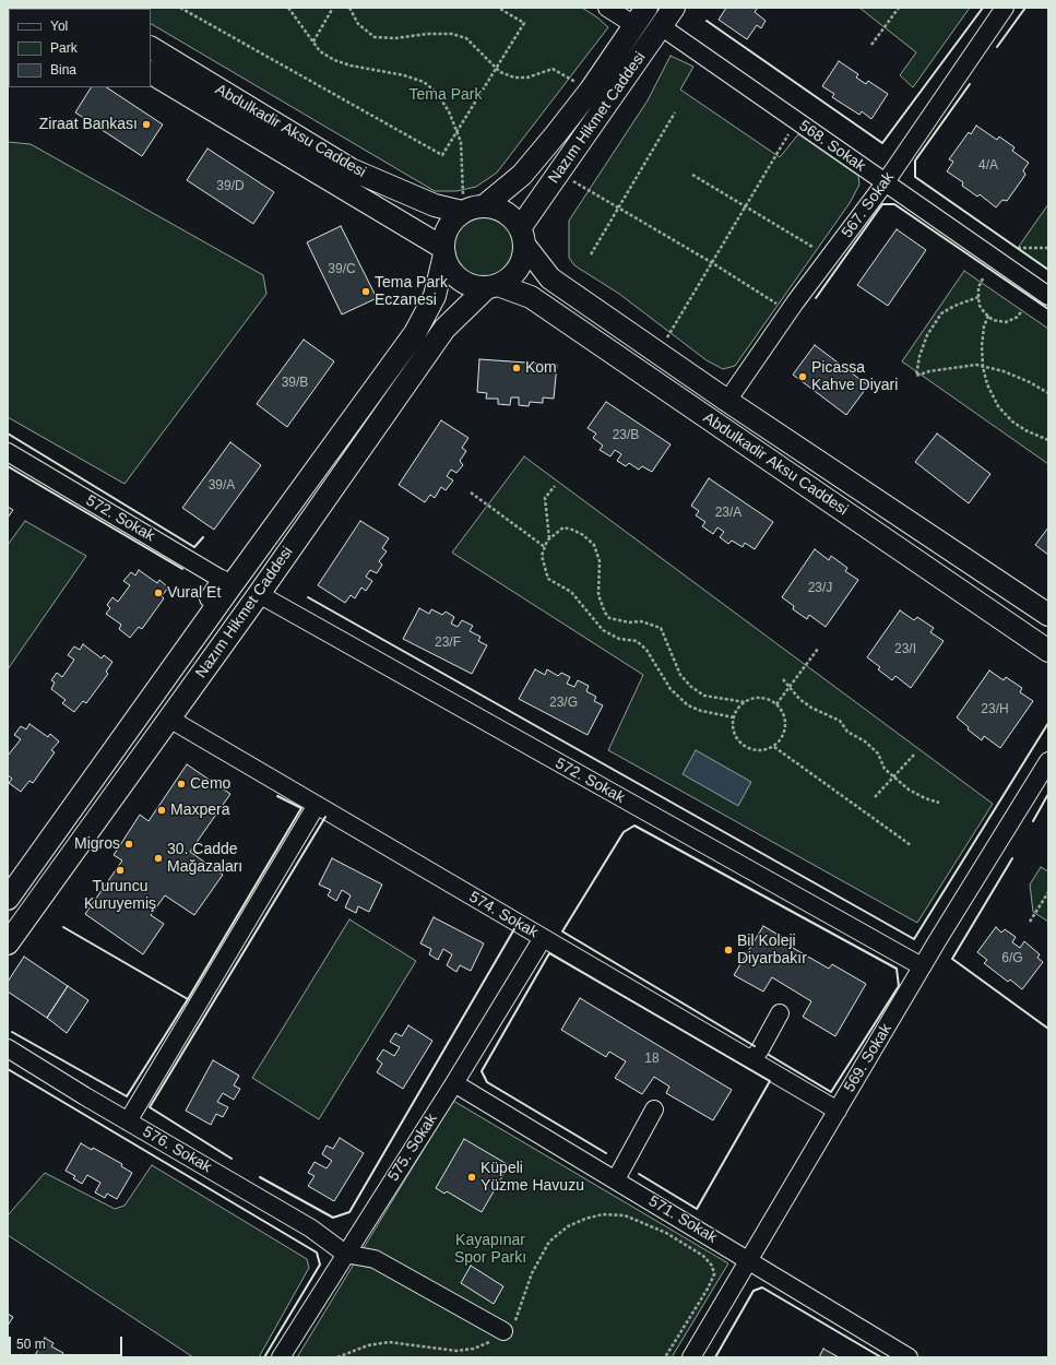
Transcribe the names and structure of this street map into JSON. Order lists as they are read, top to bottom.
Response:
{
  "streets": {
    "main road": ["Nazım Hikmet Caddesi", "Abdulkadir Aksu Caddesi"],
    "street": [
      "568. Sokak",
      "567. Sokak",
      "572. Sokak",
      "574. Sokak",
      "569. Sokak",
      "575. Sokak",
      "576. Sokak",
      "571. Sokak"
    ]
  },
  "crossings": [
    ["Nazım Hikmet Caddesi", "Abdulkadir Aksu Caddesi"],
    ["Nazım Hikmet Caddesi", "568. Sokak"],
    ["Nazım Hikmet Caddesi", "572. Sokak"],
    ["Nazım Hikmet Caddesi", "574. Sokak"],
    ["Abdulkadir Aksu Caddesi", "567. Sokak"],
    ["568. Sokak", "567. Sokak"],
    ["572. Sokak", "569. Sokak"],
    ["574. Sokak", "569. Sokak"],
    ["574. Sokak", "575. Sokak"],
    ["569. Sokak", "571. Sokak"],
    ["575. Sokak", "576. Sokak"],
    ["575. Sokak", "571. Sokak"]
  ],
  "parks": ["Tema Park", "Kayapınar Spor Parkı"],
  "places": [
    "Ziraat Bankası",
    "Tema Park Eczanesi",
    "Kom",
    "Picassa Kahve Diyari",
    "Vural Et",
    "Cemo",
    "Maxpera",
    "Migros",
    "30. Cadde Mağazaları",
    "Turuncu Kuruyemiş",
    "Bil Koleji Diyarbakır",
    "Küpeli Yüzme Havuzu"
  ],
  "house_numbers": [
    "4/A",
    "39/D",
    "39/C",
    "39/B",
    "23/B",
    "39/A",
    "23/A",
    "23/J",
    "23/F",
    "23/I",
    "23/G",
    "23/H",
    "6/G",
    "18"
  ],
  "legend": ["Yol", "Park", "Bina"],
  "scale_bar": "50 m"
}
